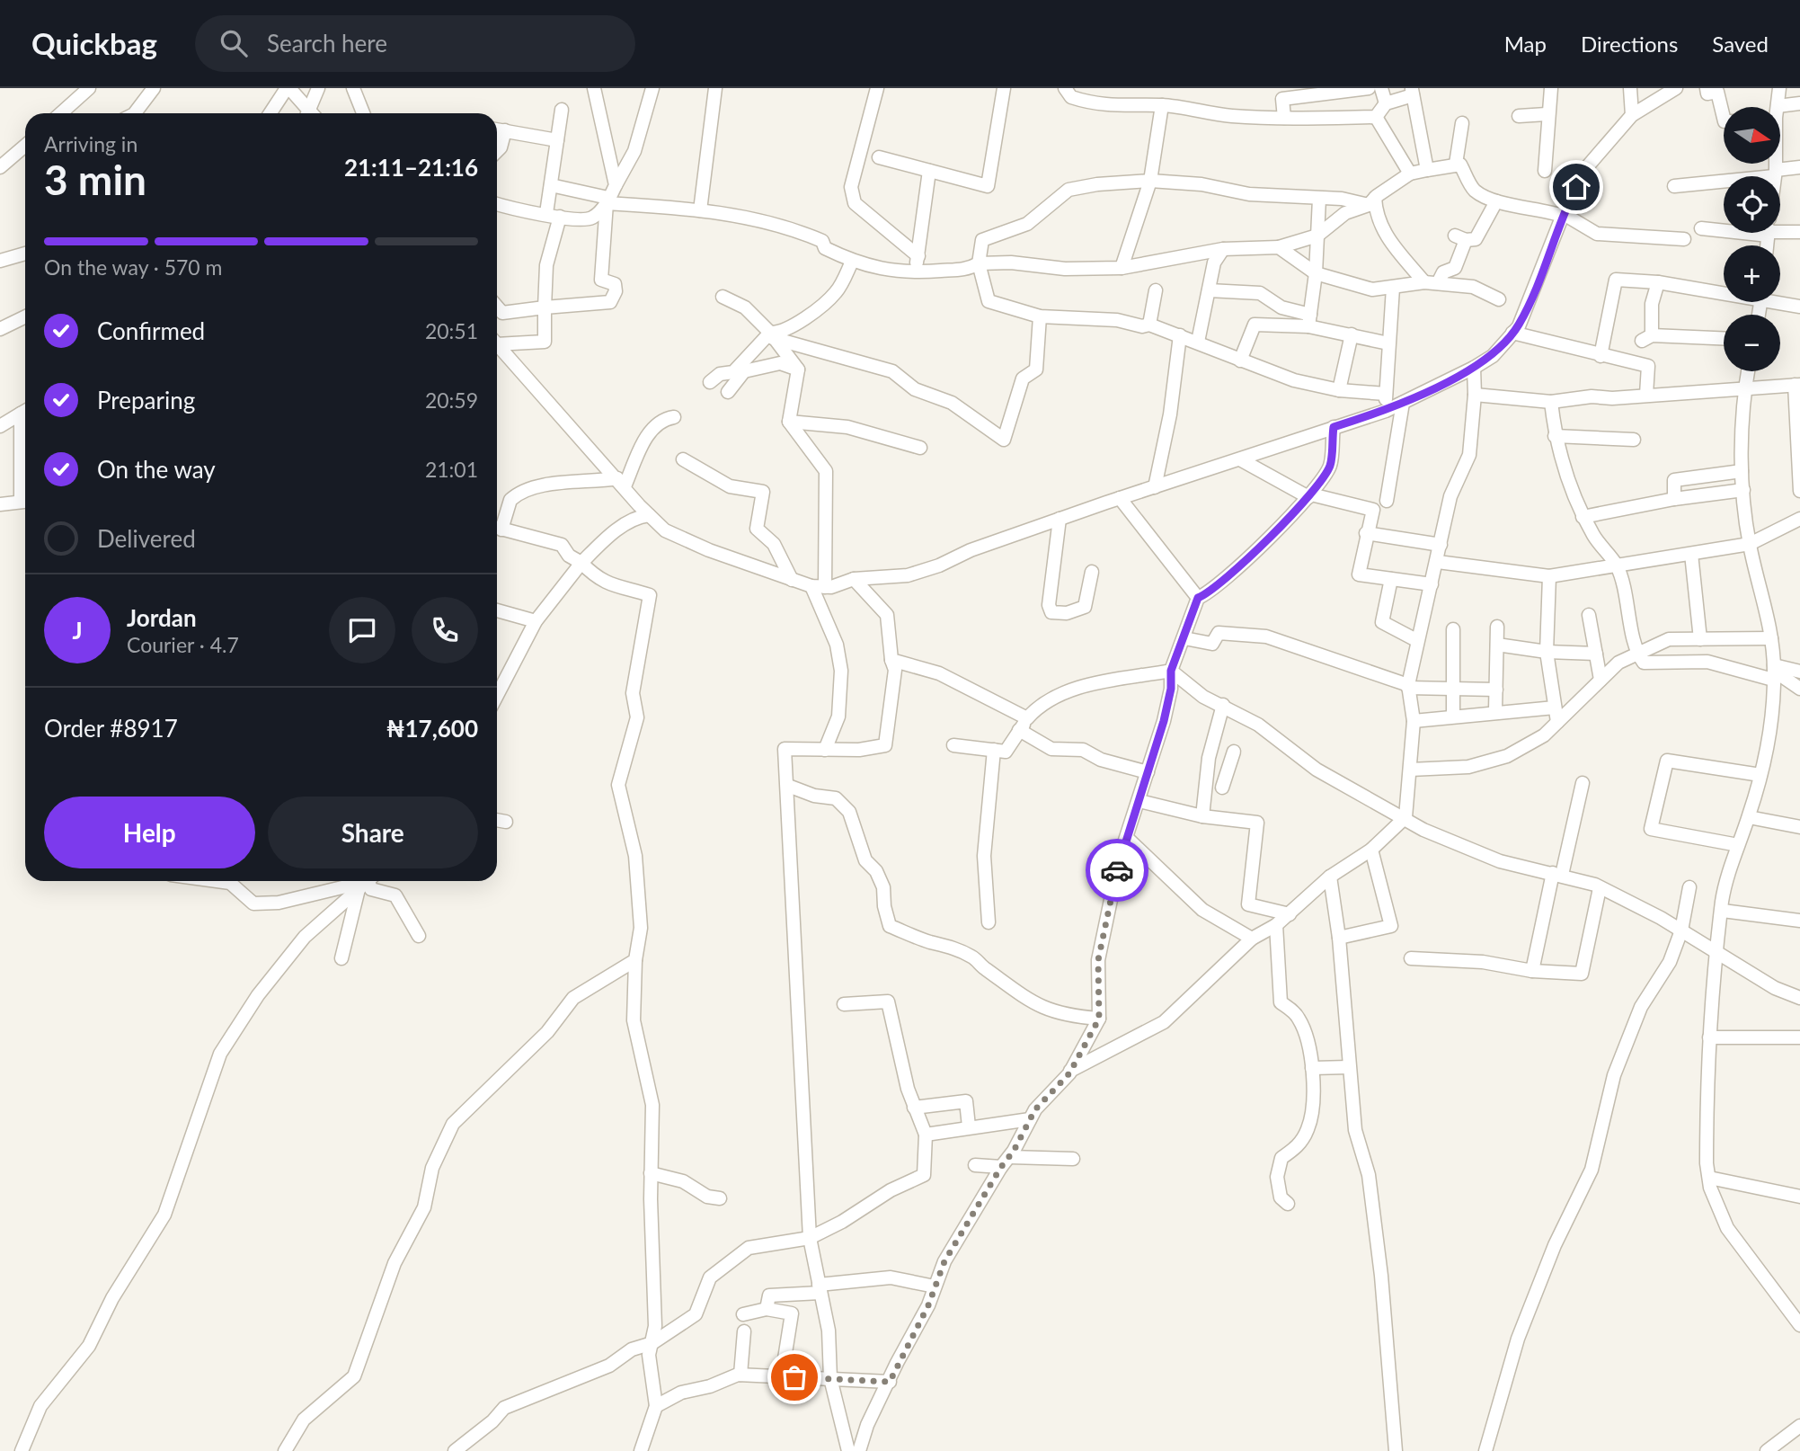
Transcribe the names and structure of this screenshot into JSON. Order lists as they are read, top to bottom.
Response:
{
  "north": "right",
  "page": {
    "header": "Quickbag",
    "search": "Search here",
    "nav": ["Map", "Directions", "Saved"],
    "map_buttons": ["+", "−"],
    "heading": ["3 min", "Arriving in", "21:11–21:16"],
    "panel": [
      "Jordan",
      "Courier · 4.7",
      "Order #8917",
      "₦17,600"
    ],
    "bar": "On the way · 570 m",
    "list": [
      ["Confirmed", "20:51"],
      ["Preparing", "20:59"],
      ["On the way", "21:01"],
      "Delivered"
    ],
    "round": "J",
    "buttons": ["Help", "Share"]
  }
}
